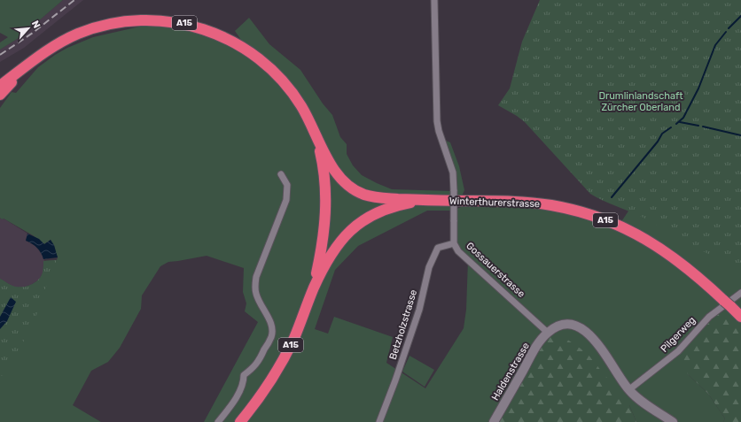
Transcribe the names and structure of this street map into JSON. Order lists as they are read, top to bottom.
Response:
{
  "streets": {
    "highway": ["A15", "Winterthurerstrasse"],
    "street": [
      "Gossauerstrasse",
      "Betzholzstrasse",
      "Pilgerweg",
      "Haldenstrasse"
    ]
  },
  "crossings": [
    ["A15", "Winterthurerstrasse"],
    ["Gossauerstrasse", "Betzholzstrasse"],
    ["Gossauerstrasse", "Haldenstrasse"]
  ],
  "parks": ["Drumlinlandschaft Zürcher Oberland"],
  "north": "top right"
}
